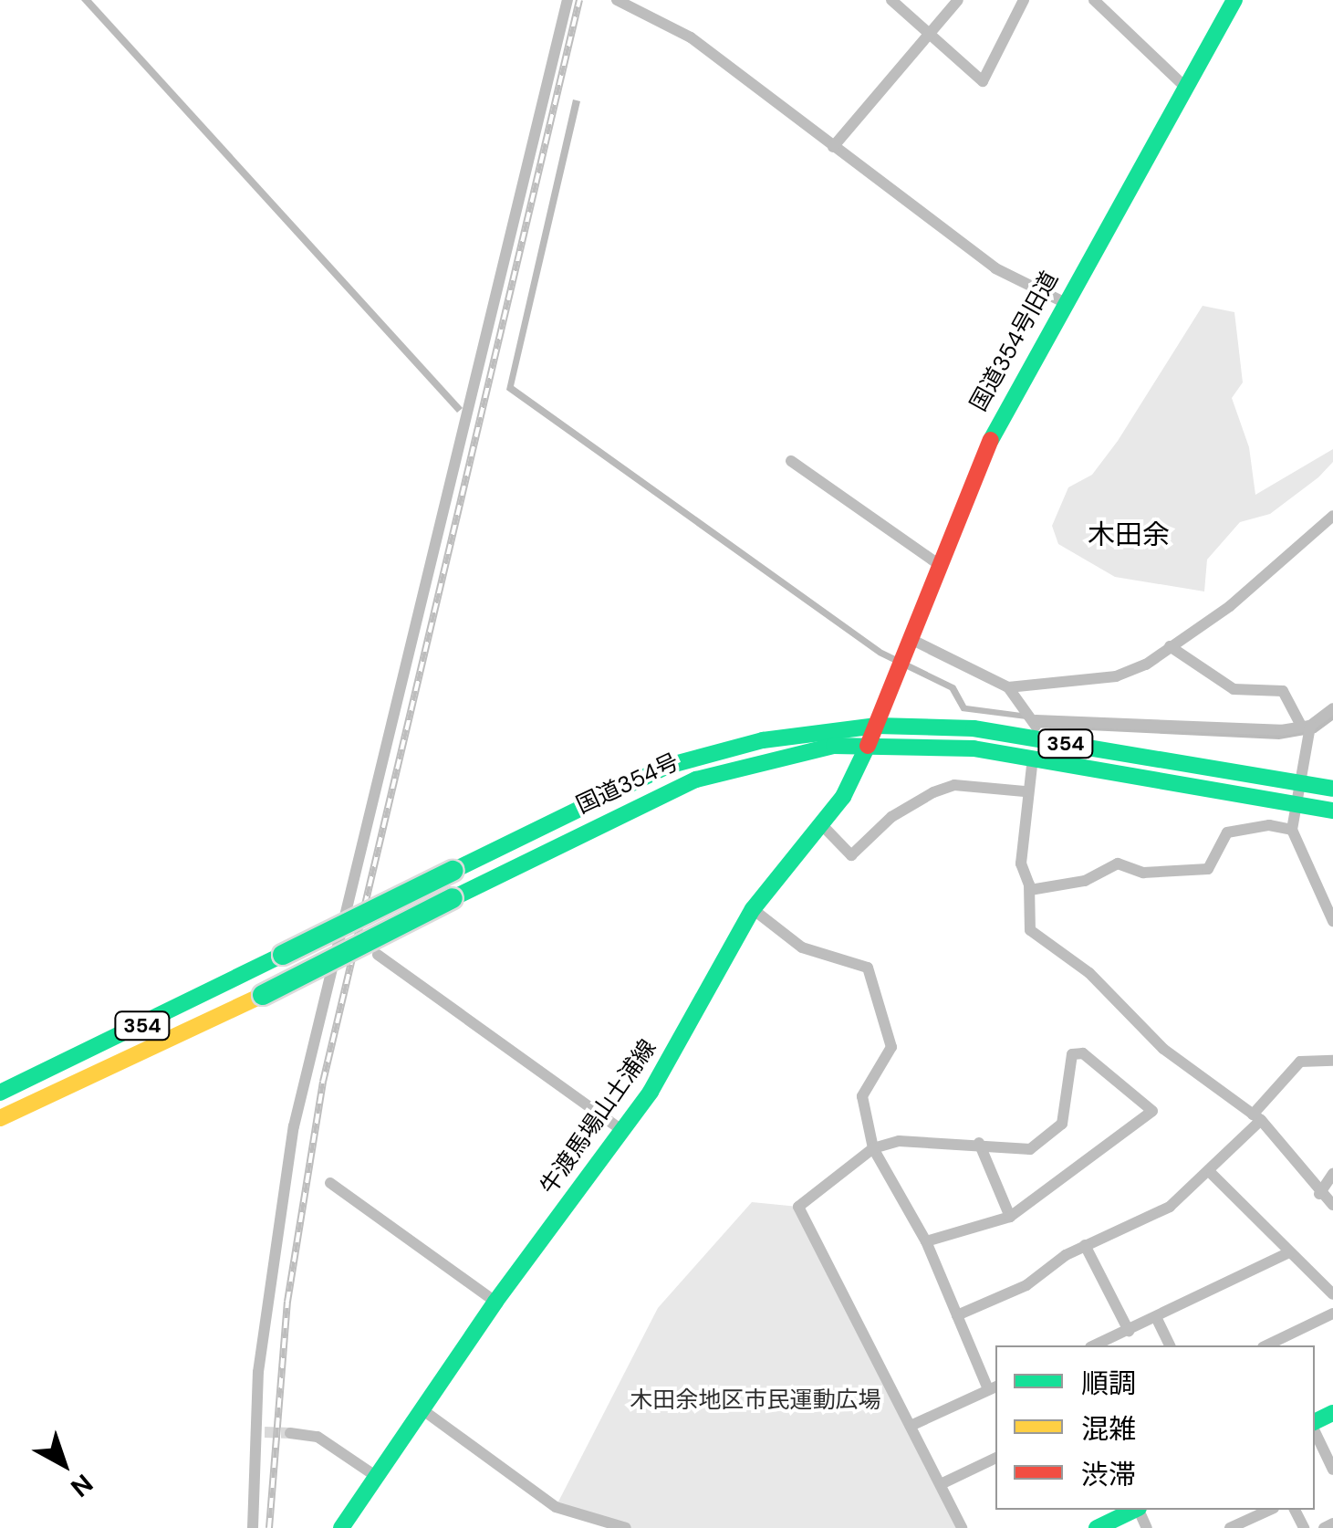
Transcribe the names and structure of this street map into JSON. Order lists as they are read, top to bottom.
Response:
{
  "streets": {
    "main road": [
      "国道354号旧道",
      "354",
      "国道354号",
      "牛渡馬場山土浦線"
    ]
  },
  "crossings": [
    ["国道354号旧道", "国道354号"],
    ["国道354号旧道", "牛渡馬場山土浦線"],
    ["国道354号", "牛渡馬場山土浦線"]
  ],
  "districts": ["木田余"],
  "parks": ["木田余地区市民運動広場"],
  "legend": ["順調", "混雑", "渋滞"],
  "north": "bottom right"
}
